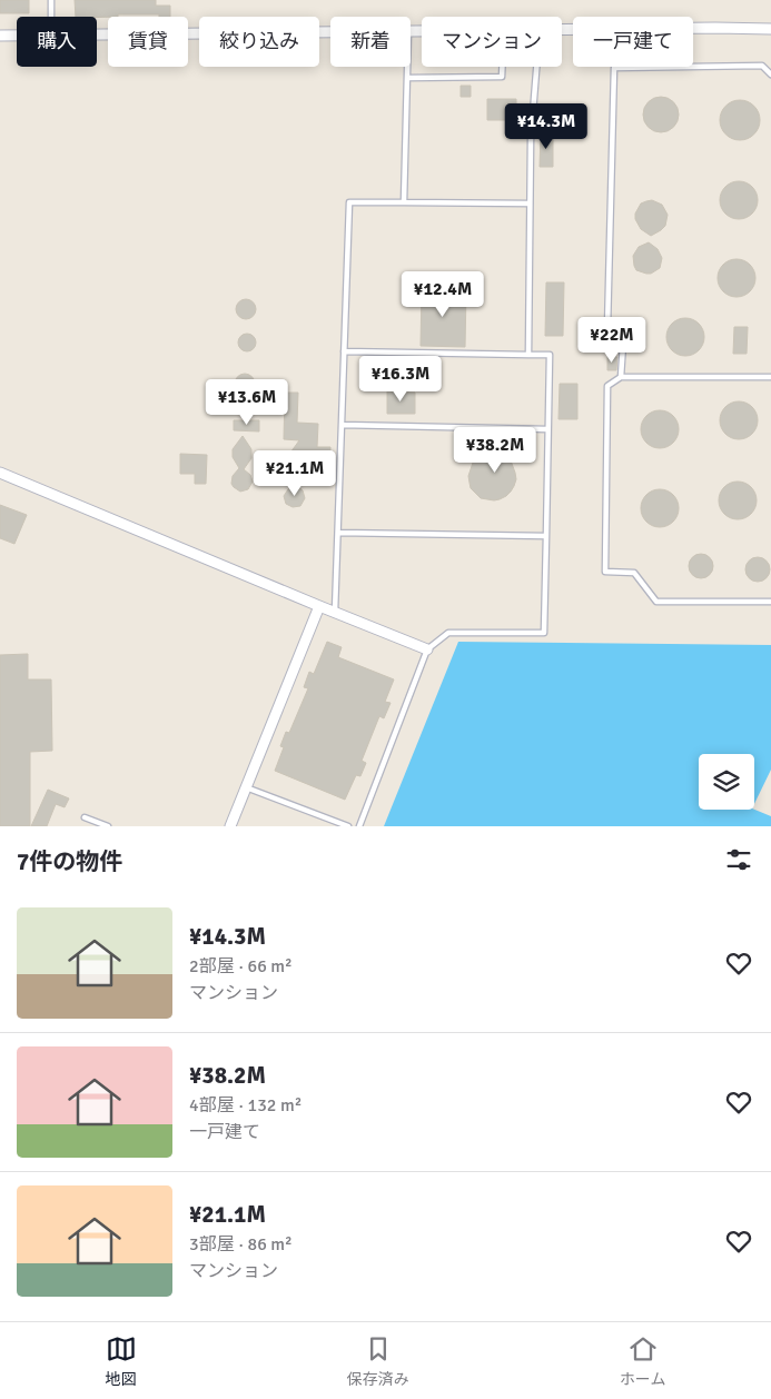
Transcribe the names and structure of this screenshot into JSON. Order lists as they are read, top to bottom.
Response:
{
  "page": {
    "chip": [
      "購入",
      "賃貸",
      "絞り込み",
      "新着",
      "マンション",
      "一戸建て"
    ],
    "price": [
      "¥14.3M",
      "¥12.4M",
      "¥22M",
      "¥16.3M",
      "¥13.6M",
      "¥38.2M",
      "¥21.1M"
    ],
    "heading": "7件の物件",
    "list": [
      {
        "name": "¥14.3M",
        "note": "2部屋 · 66 m² · マンション"
      },
      {
        "name": "¥38.2M",
        "note": "4部屋 · 132 m² · 一戸建て"
      },
      {
        "name": "¥21.1M",
        "note": "3部屋 · 86 m² · マンション"
      }
    ],
    "tabs": ["地図", "保存済み", "ホーム"]
  }
}
